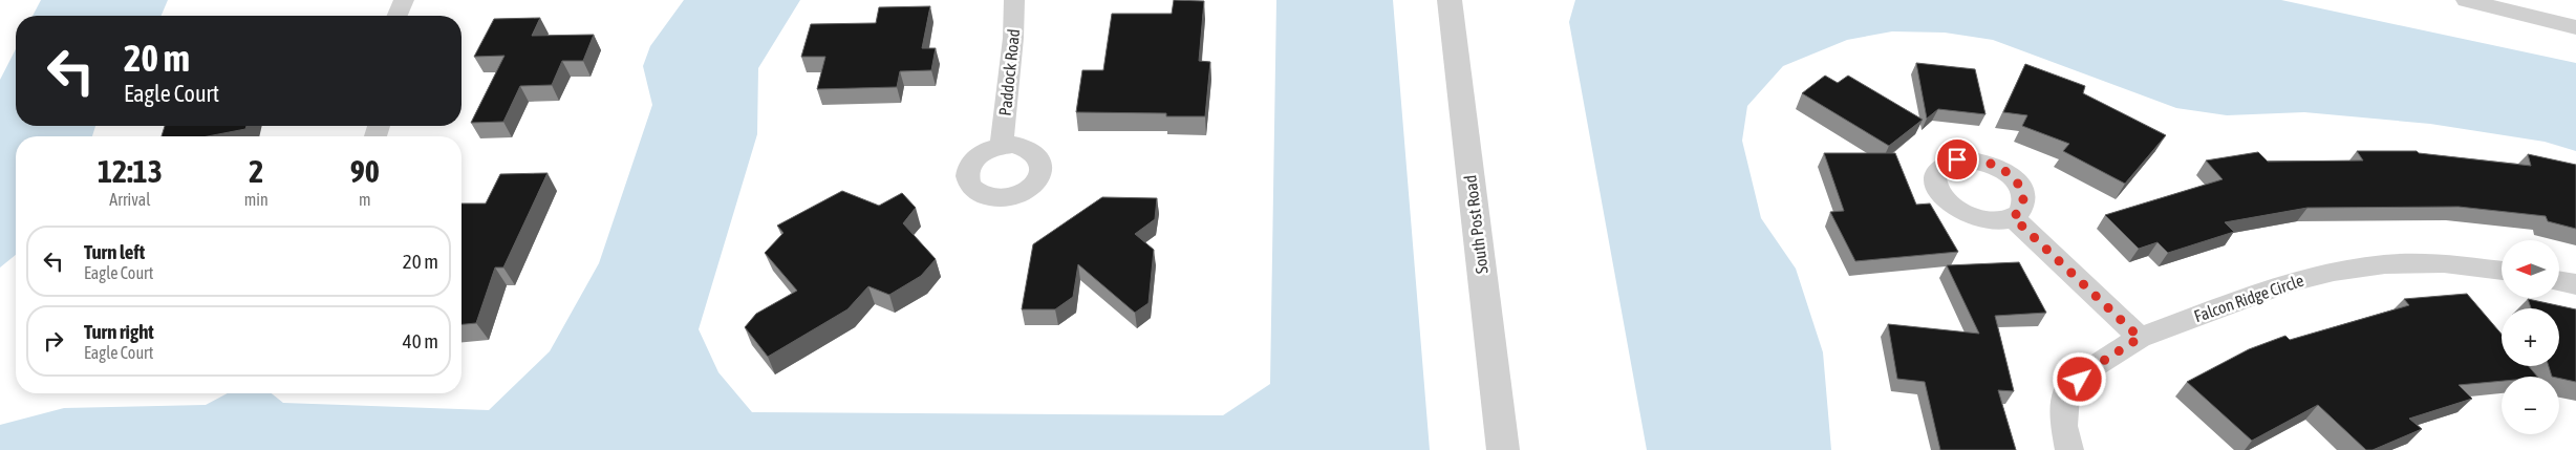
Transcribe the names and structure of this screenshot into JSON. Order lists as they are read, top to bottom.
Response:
{
  "streets": {
    "street": ["Paddock Road", "South Post Road", "Falcon Ridge Circle"]
  },
  "north": "left",
  "page": {
    "turn": ["20 m", "Eagle Court"],
    "eta": [
      "12:13",
      "Arrival",
      "2",
      "min",
      "90",
      "m"
    ],
    "list": [
      {
        "name": "Turn left",
        "note": "Eagle Court",
        "value": "20 m"
      },
      {
        "name": "Turn right",
        "note": "Eagle Court",
        "value": "40 m"
      }
    ],
    "map_buttons": ["+", "−"]
  }
}
